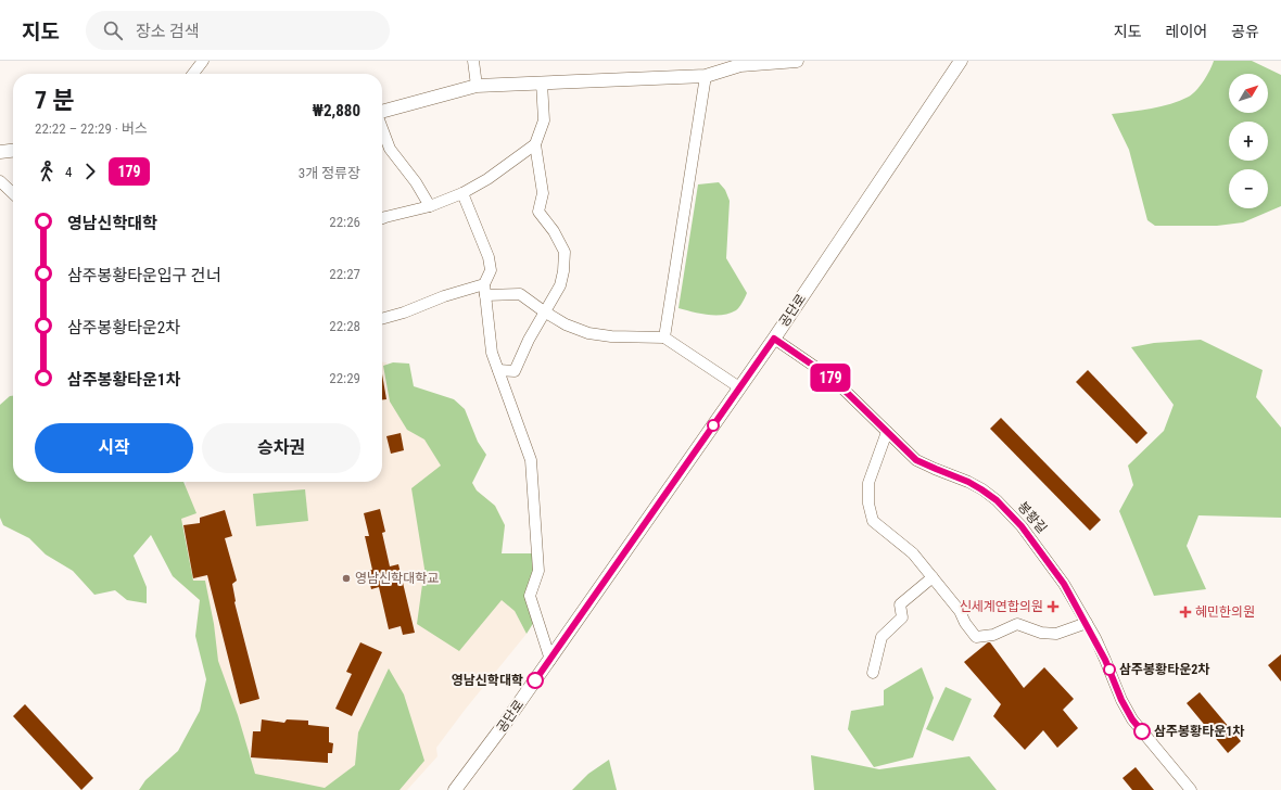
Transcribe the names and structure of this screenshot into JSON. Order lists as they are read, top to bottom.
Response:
{
  "streets": {
    "street": ["공단로", "봉황길"]
  },
  "crossings": [
    ["공단로", "봉황길"]
  ],
  "places": {
    "other": [
      "영남신학대학교",
      "삼주봉황타운2차",
      "영남신학대학",
      "삼주봉황타운1차"
    ],
    "health": ["신세계연합의원", "혜민한의원"]
  },
  "lines": ["bus line 179"],
  "north": "top right",
  "page": {
    "header": "지도",
    "search": "장소 검색",
    "nav": ["지도", "레이어", "공유"],
    "on_map": "179",
    "map_buttons": ["+", "−"],
    "heading": ["7 분", "22:22 – 22:29 · 버스", "₩2,880"],
    "legs": ["4", "179", "3개 정류장"],
    "list": [
      {
        "name": "영남신학대학",
        "value": "22:26"
      },
      {
        "name": "삼주봉황타운입구 건너",
        "value": "22:27"
      },
      {
        "name": "삼주봉황타운2차",
        "value": "22:28"
      },
      {
        "name": "삼주봉황타운1차",
        "value": "22:29"
      }
    ],
    "buttons": ["시작", "승차권"]
  }
}
